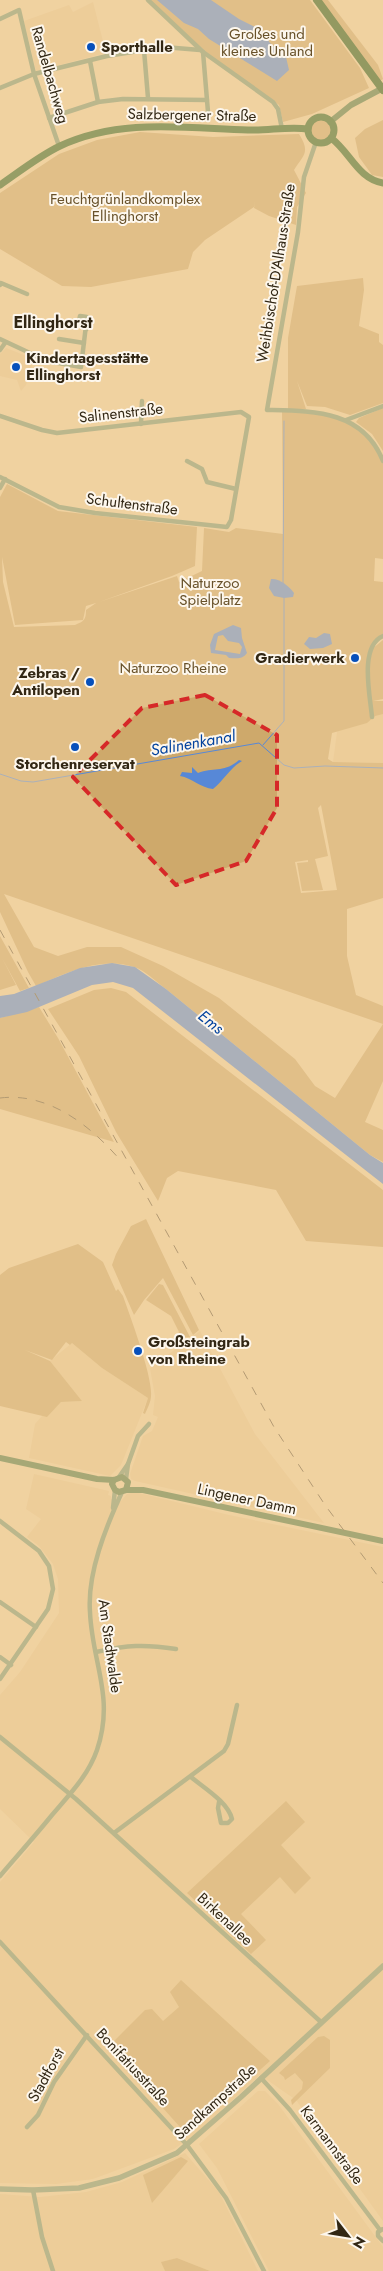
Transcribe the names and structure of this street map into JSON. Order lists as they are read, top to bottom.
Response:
{
  "streets": {
    "main road": ["Salzbergener Straße", "Lingener Damm"],
    "street": [
      "Randelbachweg",
      "Weihbischof-D'Alhaus-Straße",
      "Salinenstraße",
      "Schultenstraße",
      "Am Stadtwalde",
      "Birkenallee",
      "Bonifatiusstraße",
      "Stadtforst",
      "Sandkampstraße",
      "Karmannstraße"
    ]
  },
  "crossings": [
    ["Randelbachweg", "Salzbergener Straße"],
    ["Salzbergener Straße", "Weihbischof-D'Alhaus-Straße"],
    ["Salinenstraße", "Schultenstraße"],
    ["Lingener Damm", "Am Stadtwalde"],
    ["Am Stadtwalde", "Birkenallee"],
    ["Birkenallee", "Sandkampstraße"],
    ["Bonifatiusstraße", "Stadtforst"],
    ["Bonifatiusstraße", "Sandkampstraße"],
    ["Sandkampstraße", "Karmannstraße"]
  ],
  "districts": ["Ellinghorst"],
  "water": ["Salinenkanal", "Ems"],
  "parks": [
    "Großes und kleines Unland",
    "Feuchtgrünlandkomplex Ellinghorst",
    "Naturzoo Spielplatz",
    "Naturzoo Rheine"
  ],
  "places": [
    "Sporthalle",
    "Kindertagesstätte Ellinghorst",
    "Gradierwerk",
    "Zebras / Antilopen",
    "Storchenreservat",
    "Großsteingrab von Rheine"
  ],
  "north": "bottom right"
}
